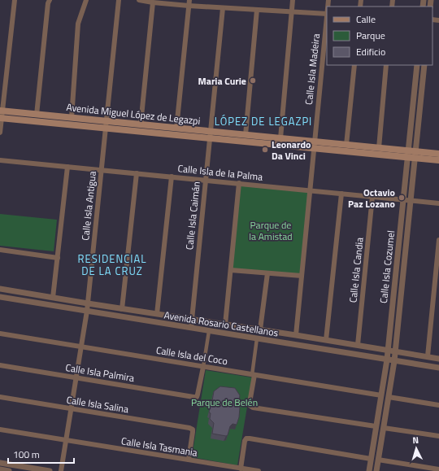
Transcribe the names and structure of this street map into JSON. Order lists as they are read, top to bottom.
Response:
{
  "streets": {
    "main road": ["Avenida Miguel López de Legazpi"],
    "street": [
      "Calle Isla Madeira",
      "Calle Isla de la Palma",
      "Calle Isla Antigua",
      "Calle Isla Caimán",
      "Calle Isla Cozumel",
      "Calle Isla Candia",
      "Avenida Rosario Castellanos",
      "Calle Isla del Coco",
      "Calle Isla Palmira",
      "Calle Isla Salina",
      "Calle Isla Tasmania"
    ]
  },
  "crossings": [
    ["Calle Isla Madeira", "Avenida Miguel López de Legazpi"],
    ["Calle Isla Madeira", "Calle Isla de la Palma"],
    ["Calle Isla Madeira", "Avenida Rosario Castellanos"],
    ["Avenida Miguel López de Legazpi", "Calle Isla Antigua"],
    ["Avenida Miguel López de Legazpi", "Calle Isla Caimán"],
    ["Avenida Miguel López de Legazpi", "Calle Isla Cozumel"],
    ["Calle Isla de la Palma", "Calle Isla Antigua"],
    ["Calle Isla de la Palma", "Calle Isla Caimán"],
    ["Calle Isla de la Palma", "Calle Isla Cozumel"],
    ["Calle Isla de la Palma", "Calle Isla Candia"],
    ["Calle Isla Antigua", "Avenida Rosario Castellanos"],
    ["Calle Isla Antigua", "Calle Isla del Coco"],
    ["Calle Isla Antigua", "Calle Isla Palmira"],
    ["Calle Isla Antigua", "Calle Isla Salina"],
    ["Calle Isla Antigua", "Calle Isla Tasmania"],
    ["Calle Isla Caimán", "Avenida Rosario Castellanos"],
    ["Calle Isla Cozumel", "Avenida Rosario Castellanos"],
    ["Calle Isla Cozumel", "Calle Isla del Coco"],
    ["Calle Isla Candia", "Avenida Rosario Castellanos"],
    ["Calle Isla del Coco", "Calle Isla Palmira"],
    ["Calle Isla Salina", "Calle Isla Tasmania"]
  ],
  "districts": ["LÓPEZ DE LEGAZPI", "RESIDENCIAL DE LA CRUZ"],
  "parks": ["Parque de la Amistad", "Parque de Belén"],
  "places": ["Maria Curie", "Leonardo Da Vinci", "Octavio Paz Lozano"],
  "legend": ["Calle", "Parque", "Edificio"],
  "scale_bar": "100 m",
  "north": "top"
}
